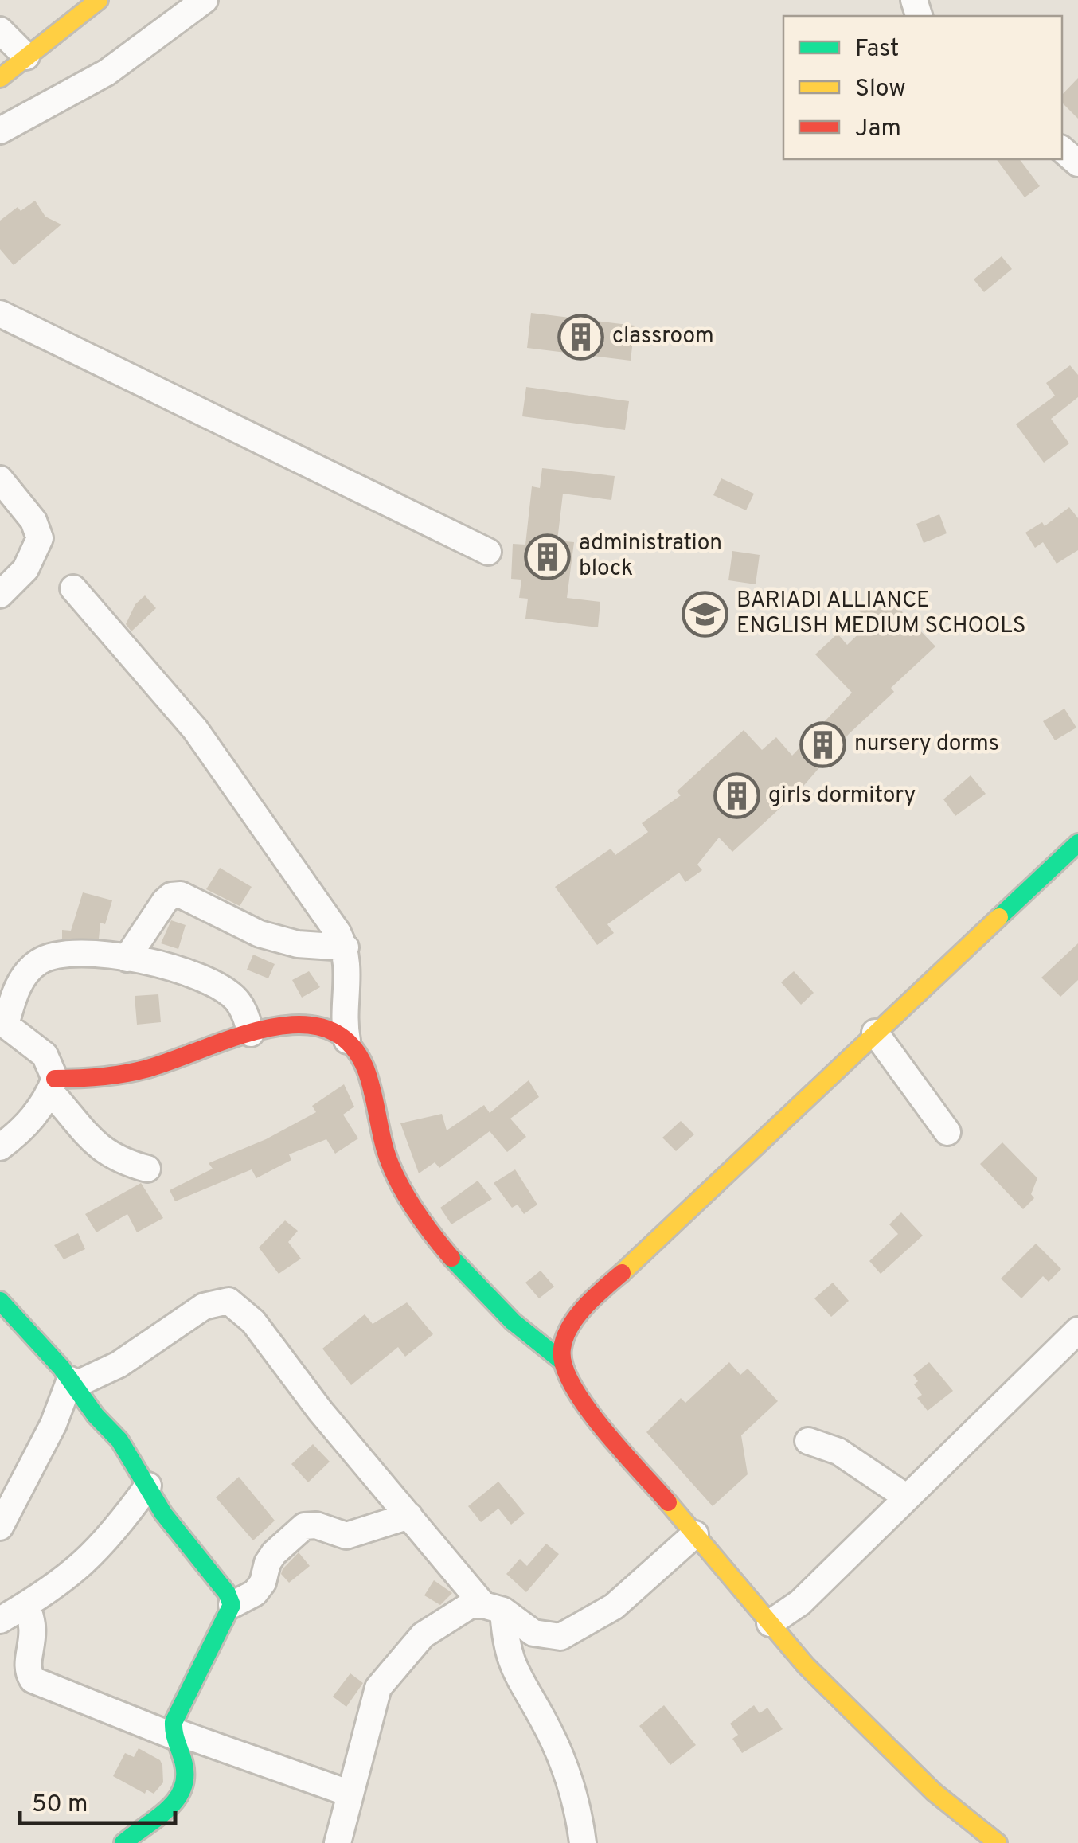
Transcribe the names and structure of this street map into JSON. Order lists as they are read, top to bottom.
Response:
{
  "places": {
    "building": [
      "classroom",
      "administration block",
      "nursery dorms",
      "girls dormitory"
    ],
    "school or university": ["BARIADI ALLIANCE ENGLISH MEDIUM SCHOOLS"]
  },
  "legend": ["Fast", "Slow", "Jam"],
  "scale_bar": "50 m"
}
